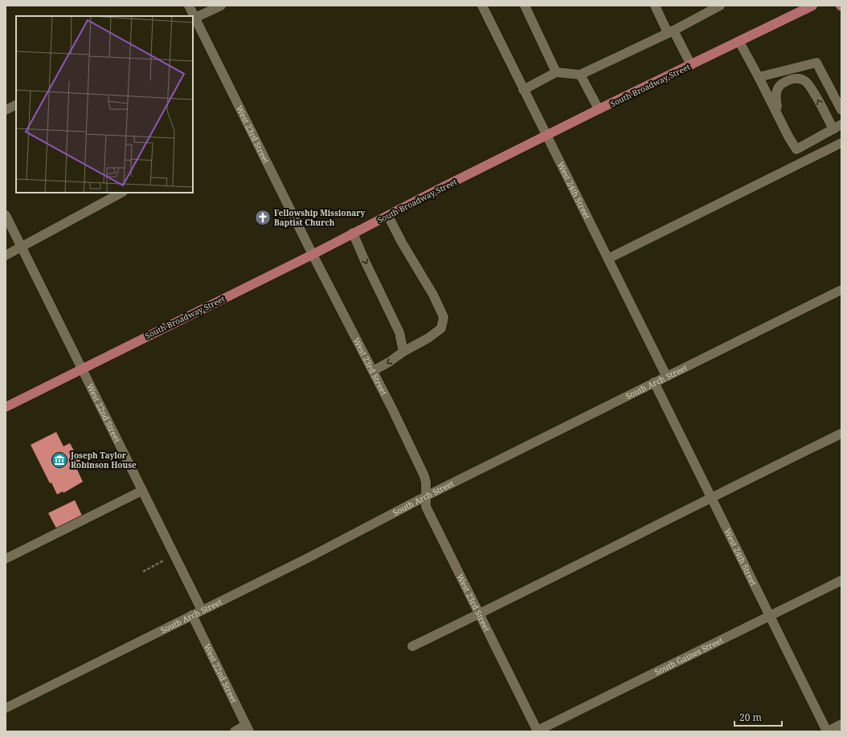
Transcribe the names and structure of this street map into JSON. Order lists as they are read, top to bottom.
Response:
{
  "streets": {
    "main road": ["South Broadway Street"],
    "street": [
      "West 23rd Street",
      "West 24th Street",
      "South Arch Street",
      "West 22nd Street",
      "South Gaines Street"
    ]
  },
  "crossings": [
    ["South Broadway Street", "West 23rd Street"],
    ["South Broadway Street", "West 24th Street"],
    ["South Broadway Street", "West 22nd Street"],
    ["West 23rd Street", "South Arch Street"],
    ["West 23rd Street", "South Gaines Street"],
    ["West 24th Street", "South Arch Street"],
    ["West 24th Street", "South Gaines Street"],
    ["South Arch Street", "West 22nd Street"]
  ],
  "places": {
    "church": ["Fellowship Missionary Baptist Church"],
    "museum": ["Joseph Taylor Robinson House"]
  },
  "scale_bar": "20 m"
}
